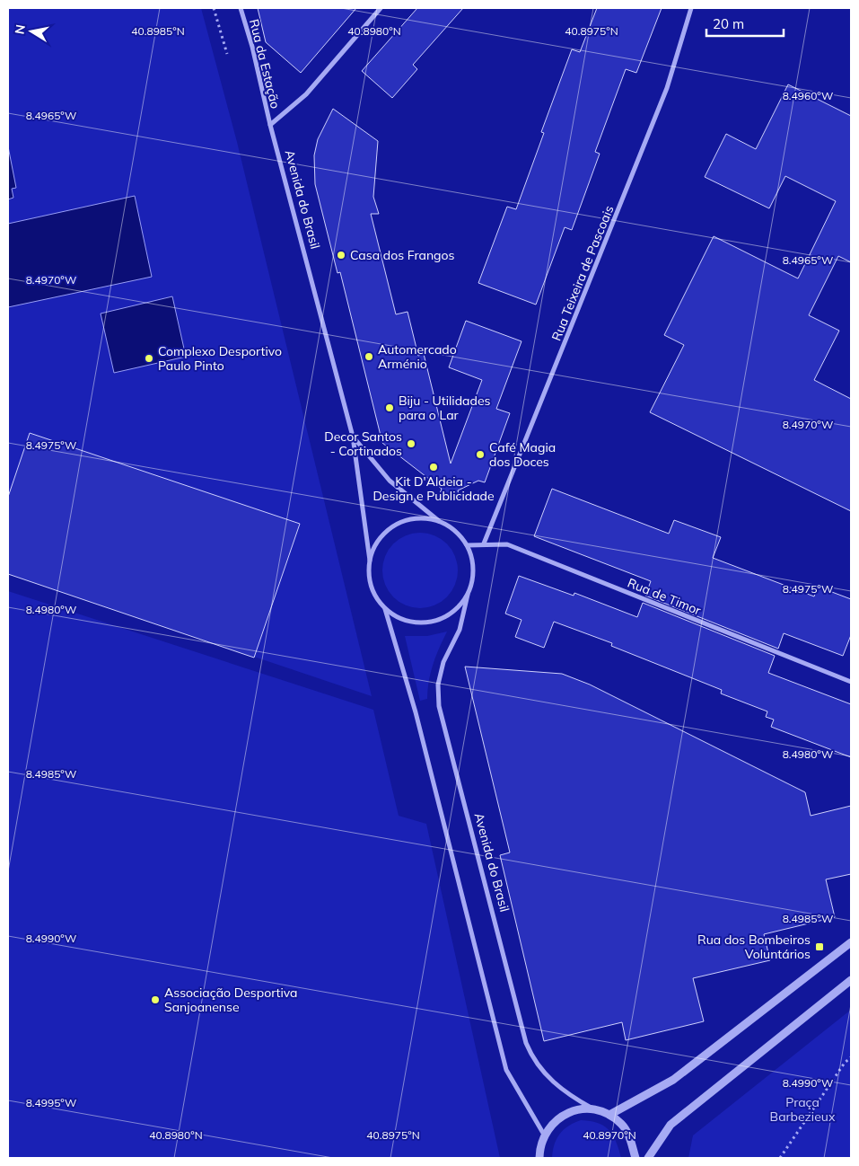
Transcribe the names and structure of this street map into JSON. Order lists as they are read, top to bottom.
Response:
{
  "streets": {
    "street": [
      "Rua da Estação",
      "Avenida do Brasil",
      "Rua Teixeira de Pascoais",
      "Rua de Timor"
    ]
  },
  "crossings": [
    ["Rua da Estação", "Avenida do Brasil"],
    ["Avenida do Brasil", "Rua de Timor"],
    ["Rua Teixeira de Pascoais", "Rua de Timor"]
  ],
  "parks": ["Praça Barbezieux"],
  "places": {
    "other": [
      "Casa dos Frangos",
      "Automercado Arménio",
      "Complexo Desportivo Paulo Pinto",
      "Biju - Utilidades para o Lar",
      "Decor Santos - Cortinados",
      "Café Magia dos Doces",
      "Kit D'Aldeia - Design e Publicidade",
      "Associação Desportiva Sanjoanense"
    ],
    "transit": ["Rua dos Bombeiros Voluntários"]
  },
  "scale_bar": "20 m",
  "north": "left",
  "coordinates": [
    "40.8980°N",
    "40.8975°N",
    "40.8985°N",
    "8.4960°W",
    "8.4965°W",
    "8.4970°W",
    "8.4975°W",
    "8.4980°W",
    "8.4985°W",
    "8.4990°W",
    "8.4995°W",
    "40.8970°N"
  ]
}
